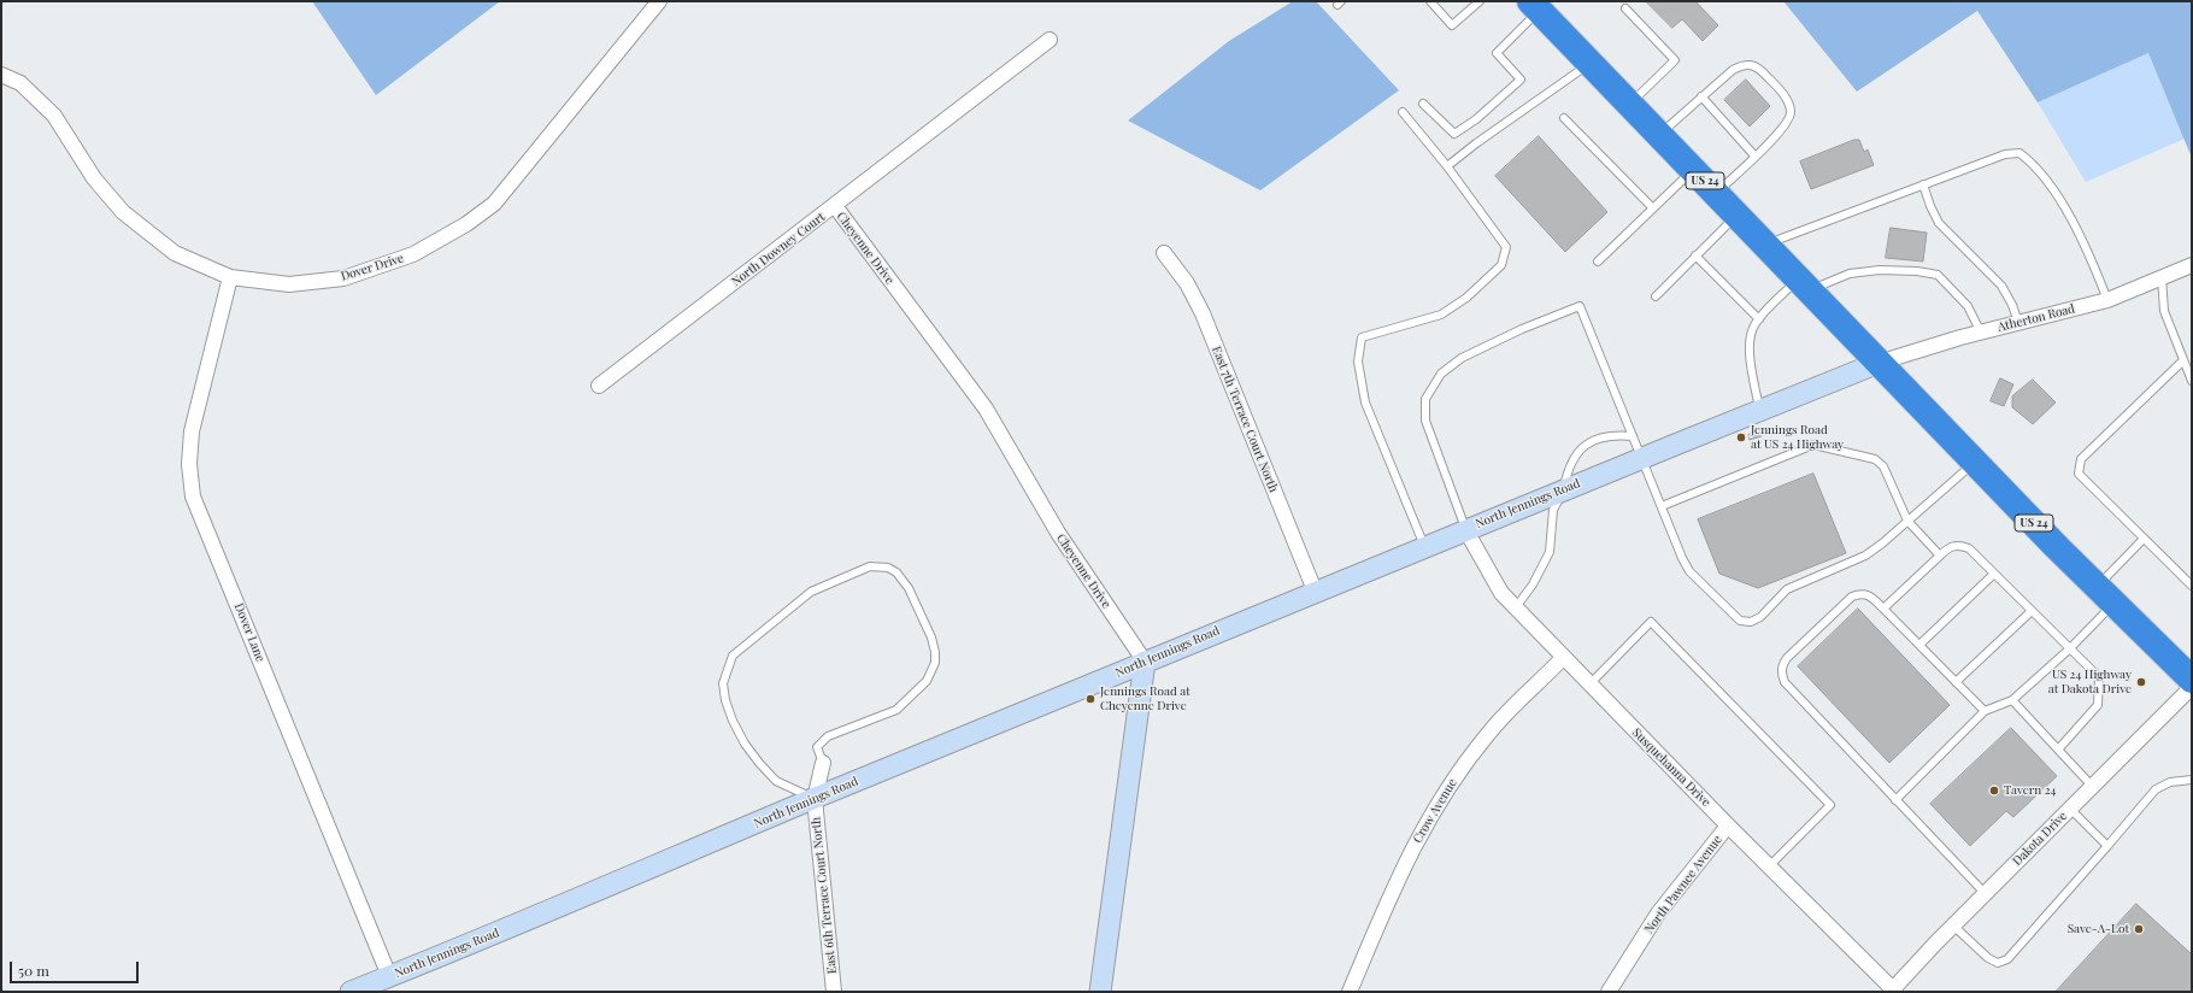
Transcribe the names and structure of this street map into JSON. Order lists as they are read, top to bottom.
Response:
{
  "streets": {
    "highway": ["US 24"],
    "street": [
      "Cheyenne Drive",
      "North Downey Court",
      "Dover Drive",
      "Atherton Road",
      "East 7th Terrace Court North",
      "North Jennings Road",
      "Dover Lane",
      "Susquehanna Drive",
      "Crow Avenue",
      "Dakota Drive",
      "North Pawnee Avenue",
      "East 6th Terrace Court North"
    ]
  },
  "crossings": [
    ["US 24", "Atherton Road"],
    ["US 24", "North Jennings Road"],
    ["Cheyenne Drive", "North Downey Court"],
    ["Cheyenne Drive", "North Jennings Road"],
    ["Dover Drive", "Dover Lane"],
    ["Atherton Road", "North Jennings Road"],
    ["East 7th Terrace Court North", "North Jennings Road"],
    ["North Jennings Road", "Dover Lane"],
    ["North Jennings Road", "Susquehanna Drive"],
    ["North Jennings Road", "East 6th Terrace Court North"],
    ["Susquehanna Drive", "Crow Avenue"],
    ["Susquehanna Drive", "Dakota Drive"],
    ["Susquehanna Drive", "North Pawnee Avenue"]
  ],
  "places": [
    "Jennings Road at US 24 Highway",
    "US 24 Highway at Dakota Drive",
    "Jennings Road at Cheyenne Drive",
    "Tavern 24",
    "Save-A-Lot"
  ],
  "scale_bar": "50 m"
}
